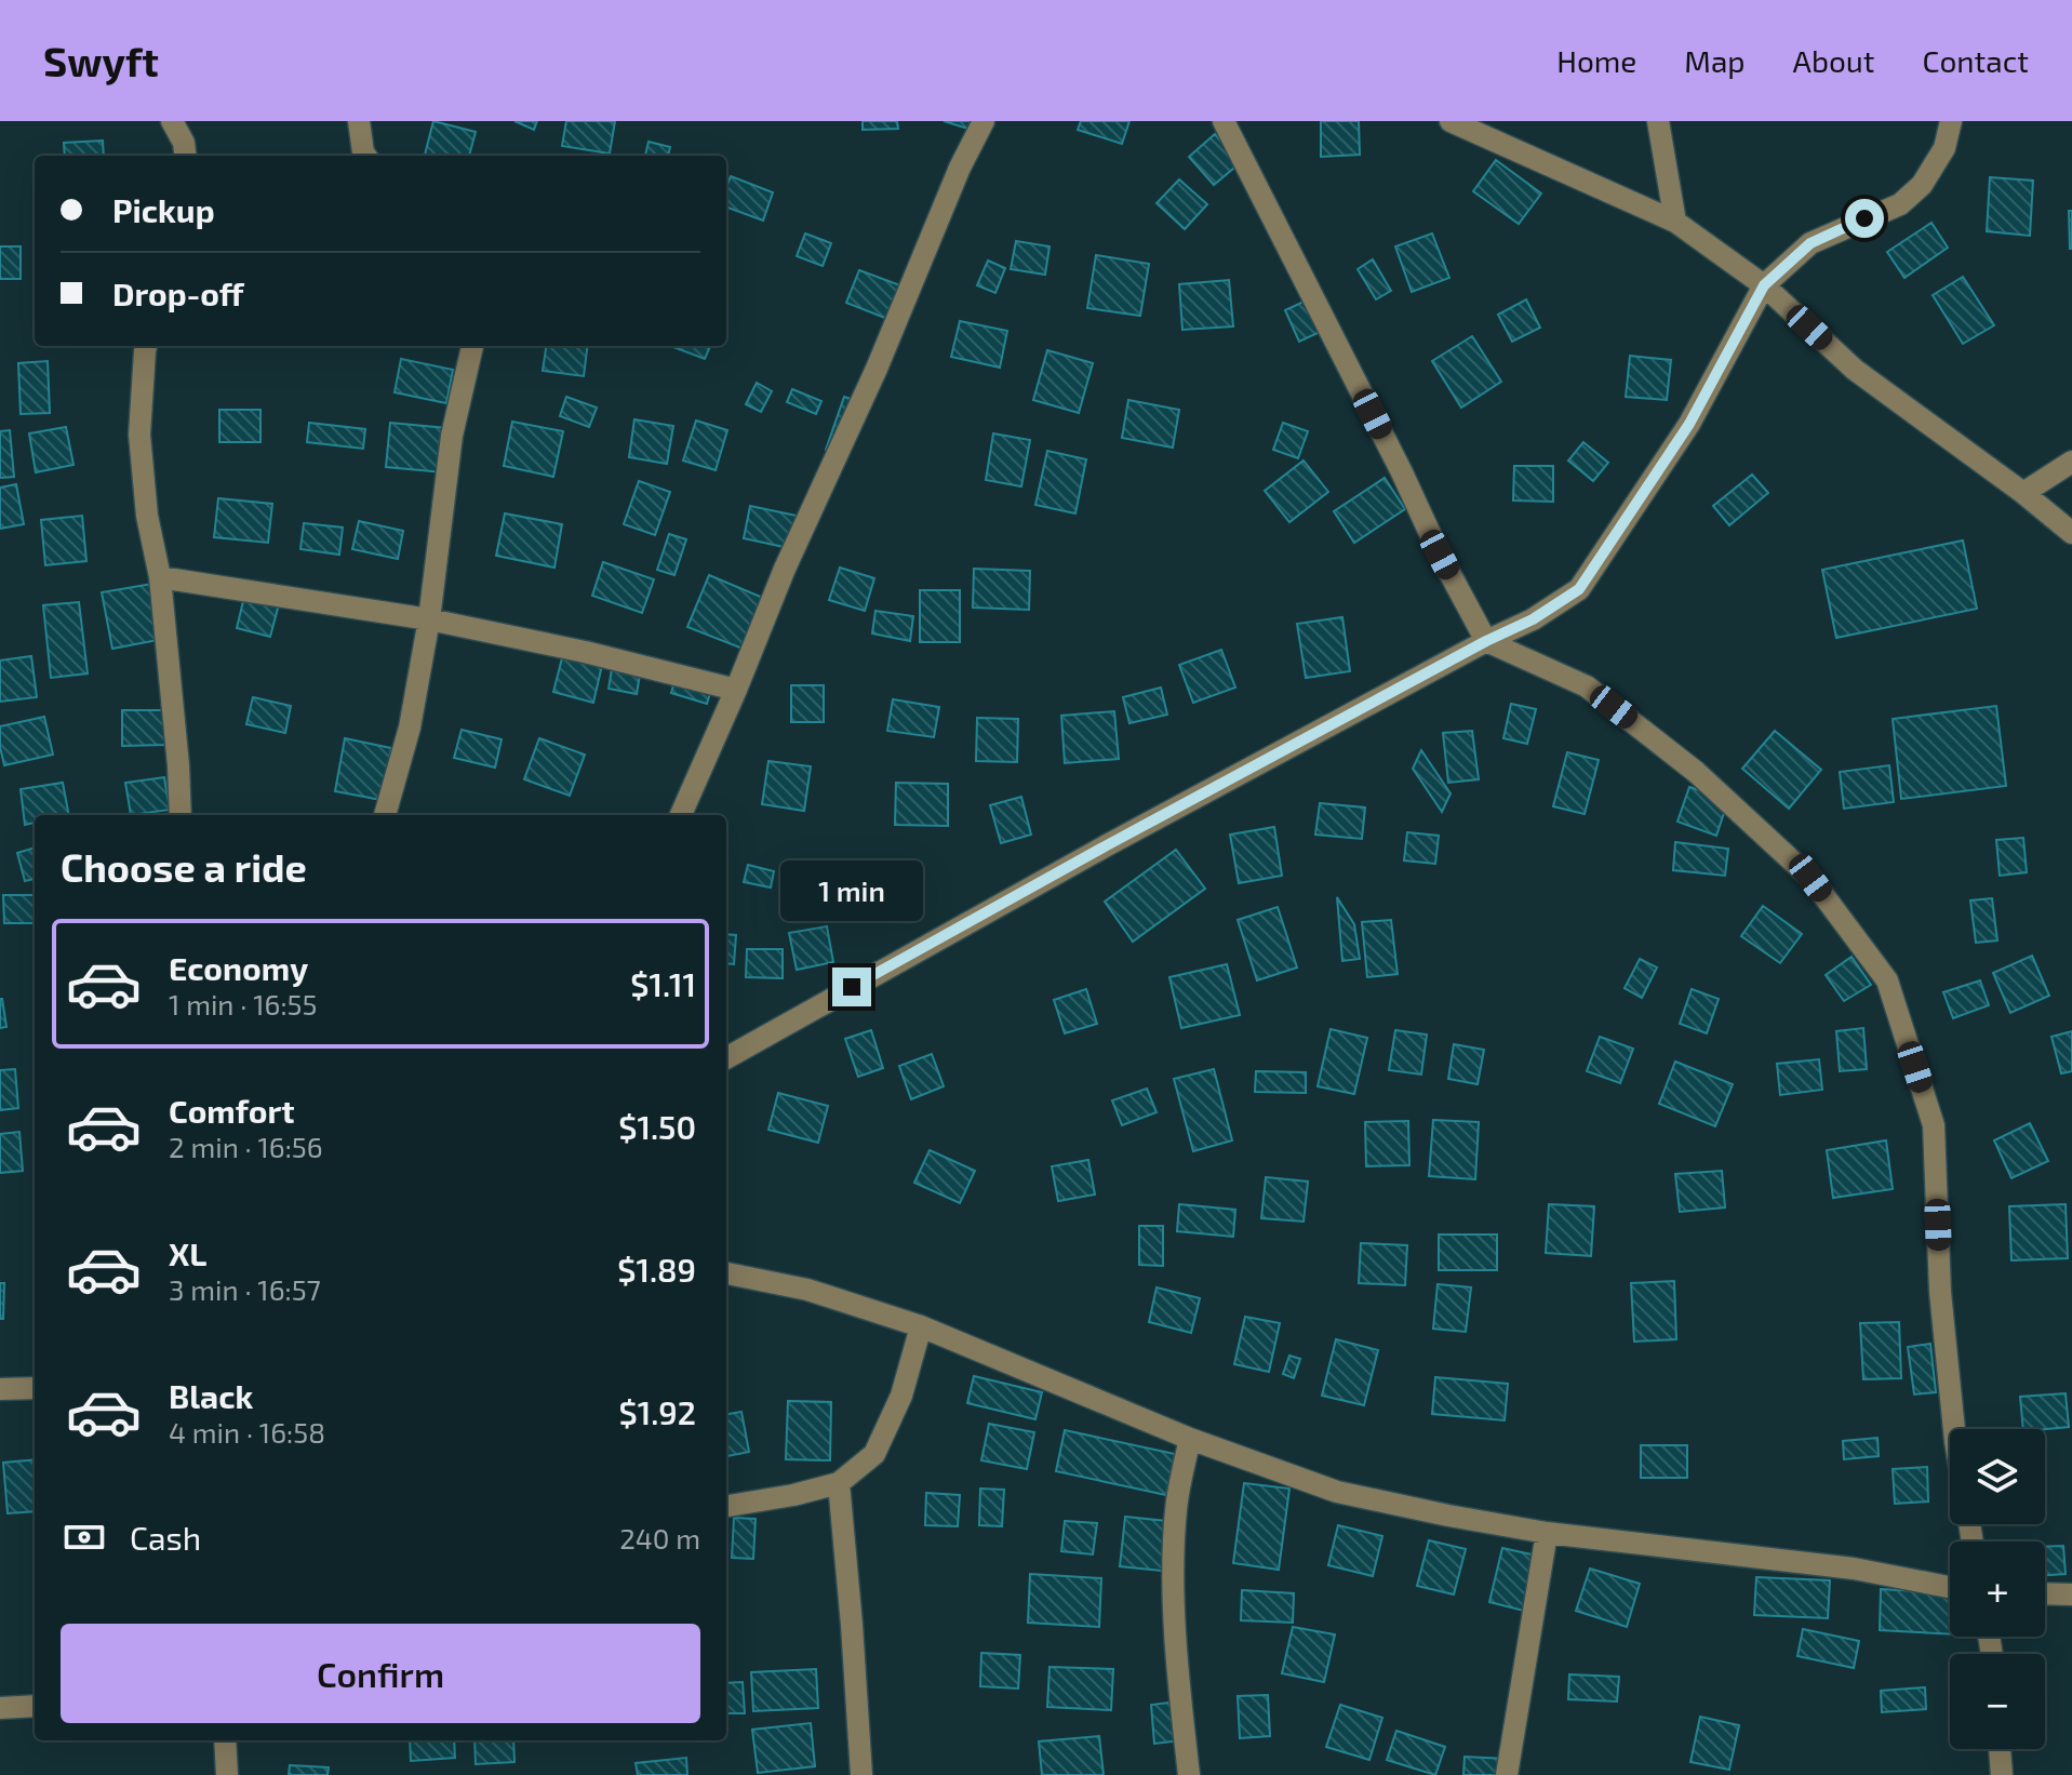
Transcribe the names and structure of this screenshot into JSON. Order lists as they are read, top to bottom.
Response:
{
  "page": {
    "header": "Swyft",
    "nav": [
      "Home",
      "Map",
      "About",
      "Contact"
    ],
    "banner": ["Pickup", "Drop-off"],
    "heading": "Choose a ride",
    "bubble": "1 min",
    "list": [
      {
        "name": "Economy",
        "note": "1 min · 16:55",
        "value": "$1.11"
      },
      {
        "name": "Comfort",
        "note": "2 min · 16:56",
        "value": "$1.50"
      },
      {
        "name": "XL",
        "note": "3 min · 16:57",
        "value": "$1.89"
      },
      {
        "name": "Black",
        "note": "4 min · 16:58",
        "value": "$1.92"
      }
    ],
    "map_buttons": ["+", "−"],
    "pay": ["Cash", "240 m"],
    "buttons": "Confirm"
  }
}
